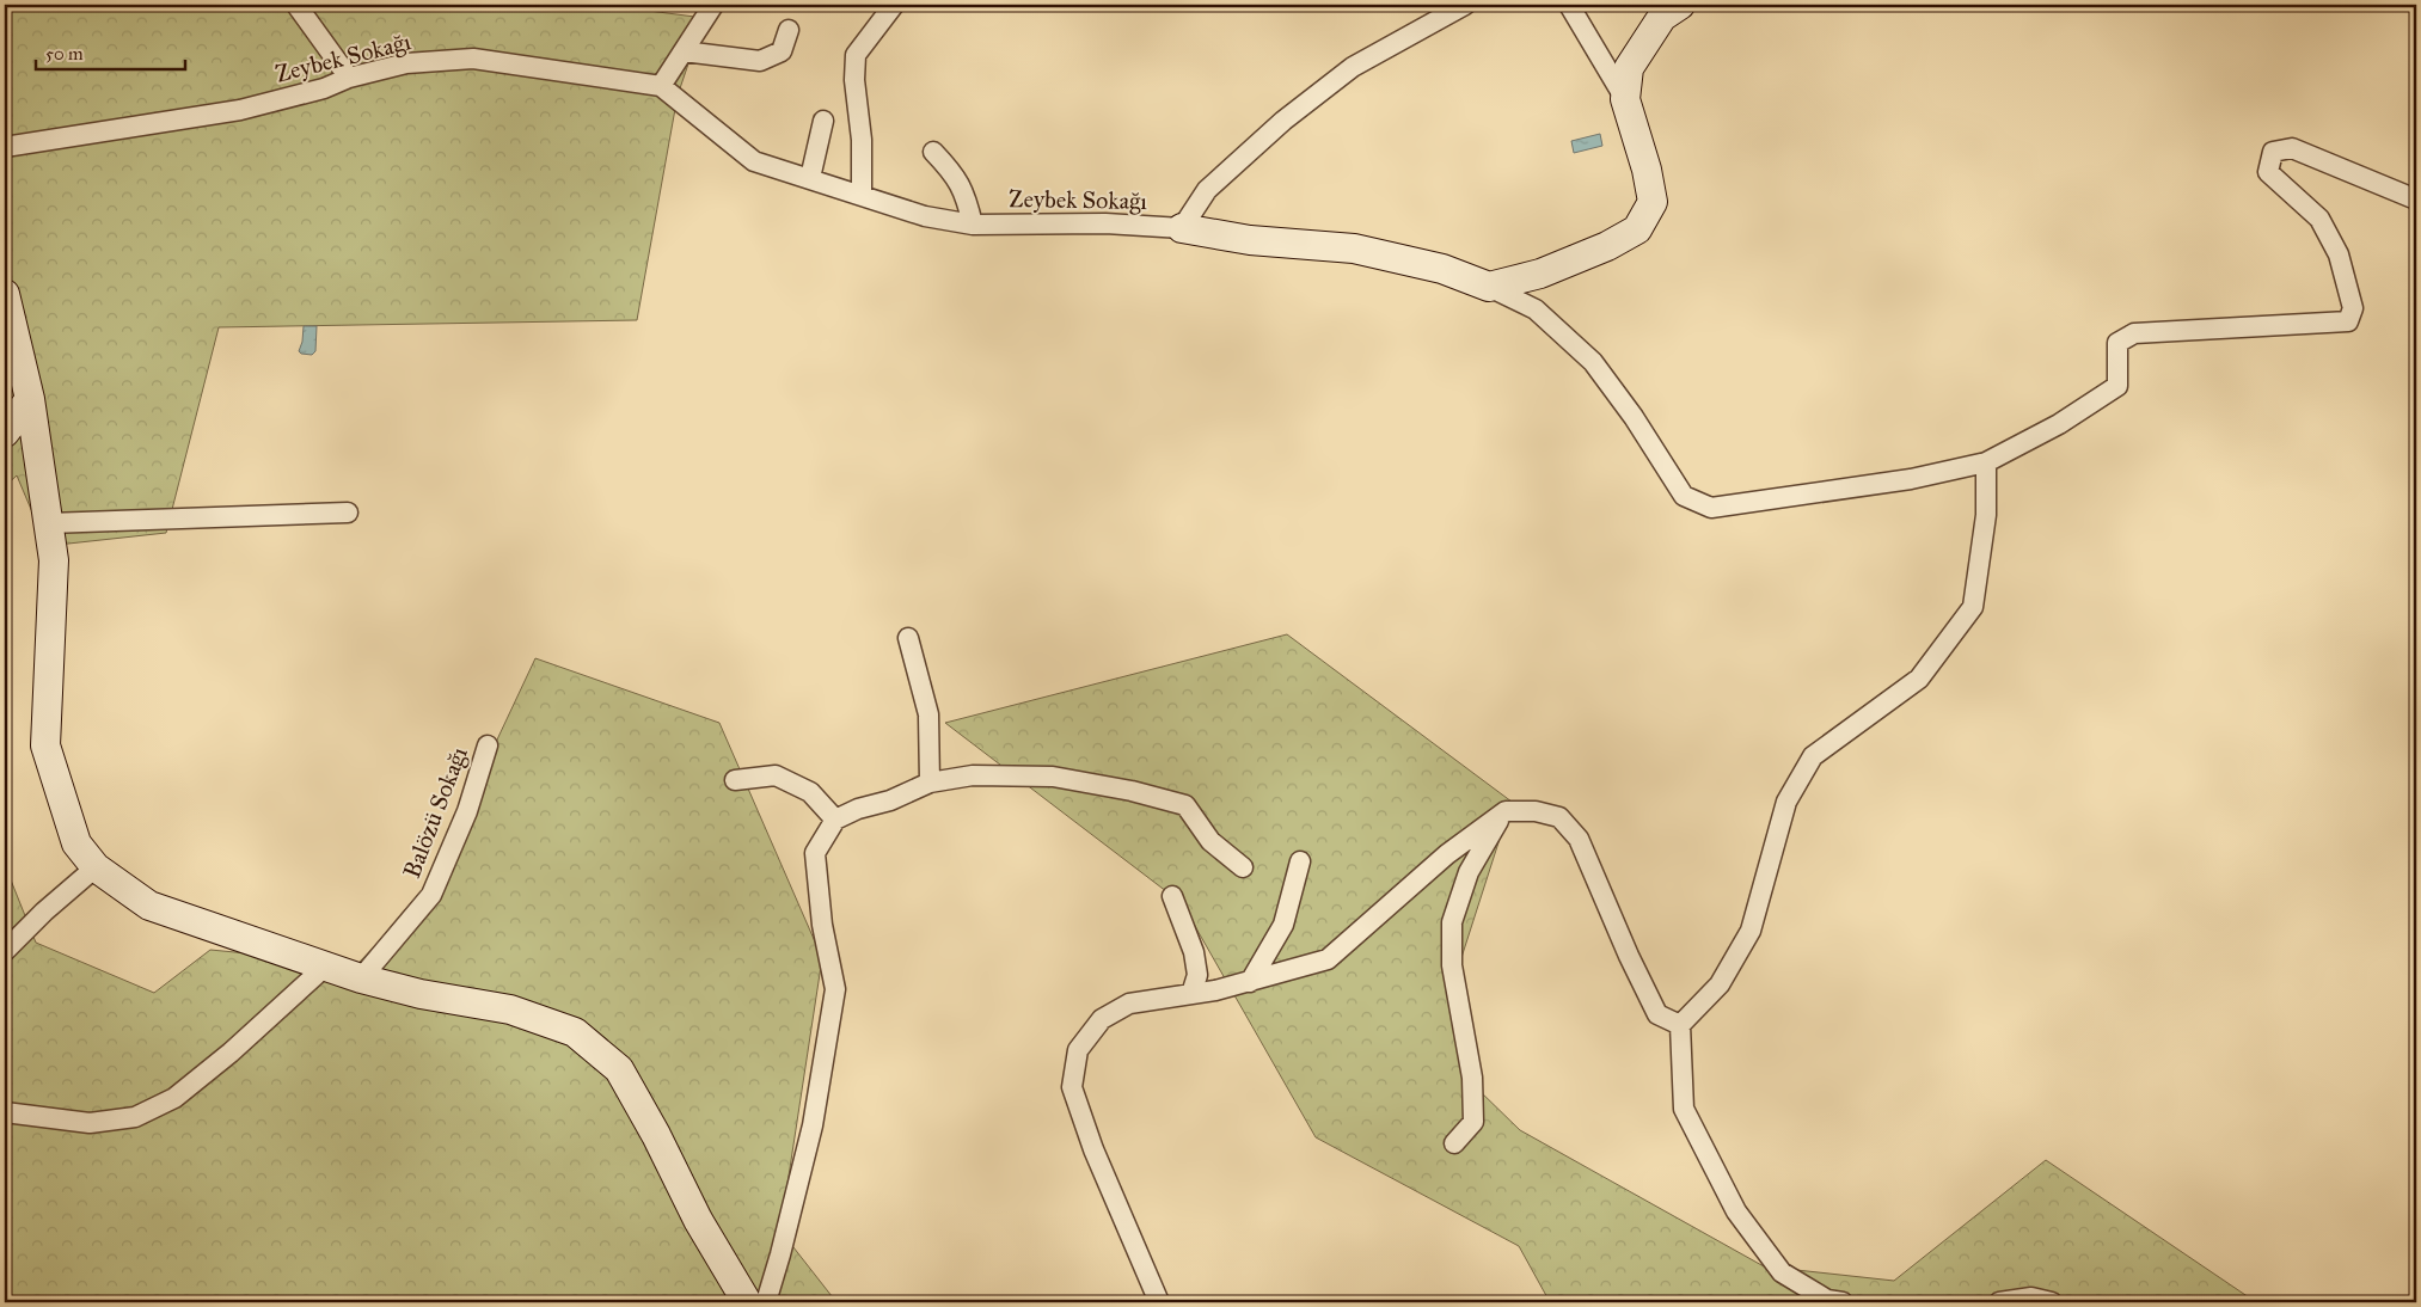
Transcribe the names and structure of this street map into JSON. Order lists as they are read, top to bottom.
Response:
{
  "streets": {
    "street": ["Zeybek Sokağı", "Balözü Sokağı"]
  },
  "scale_bar": "50 m"
}
